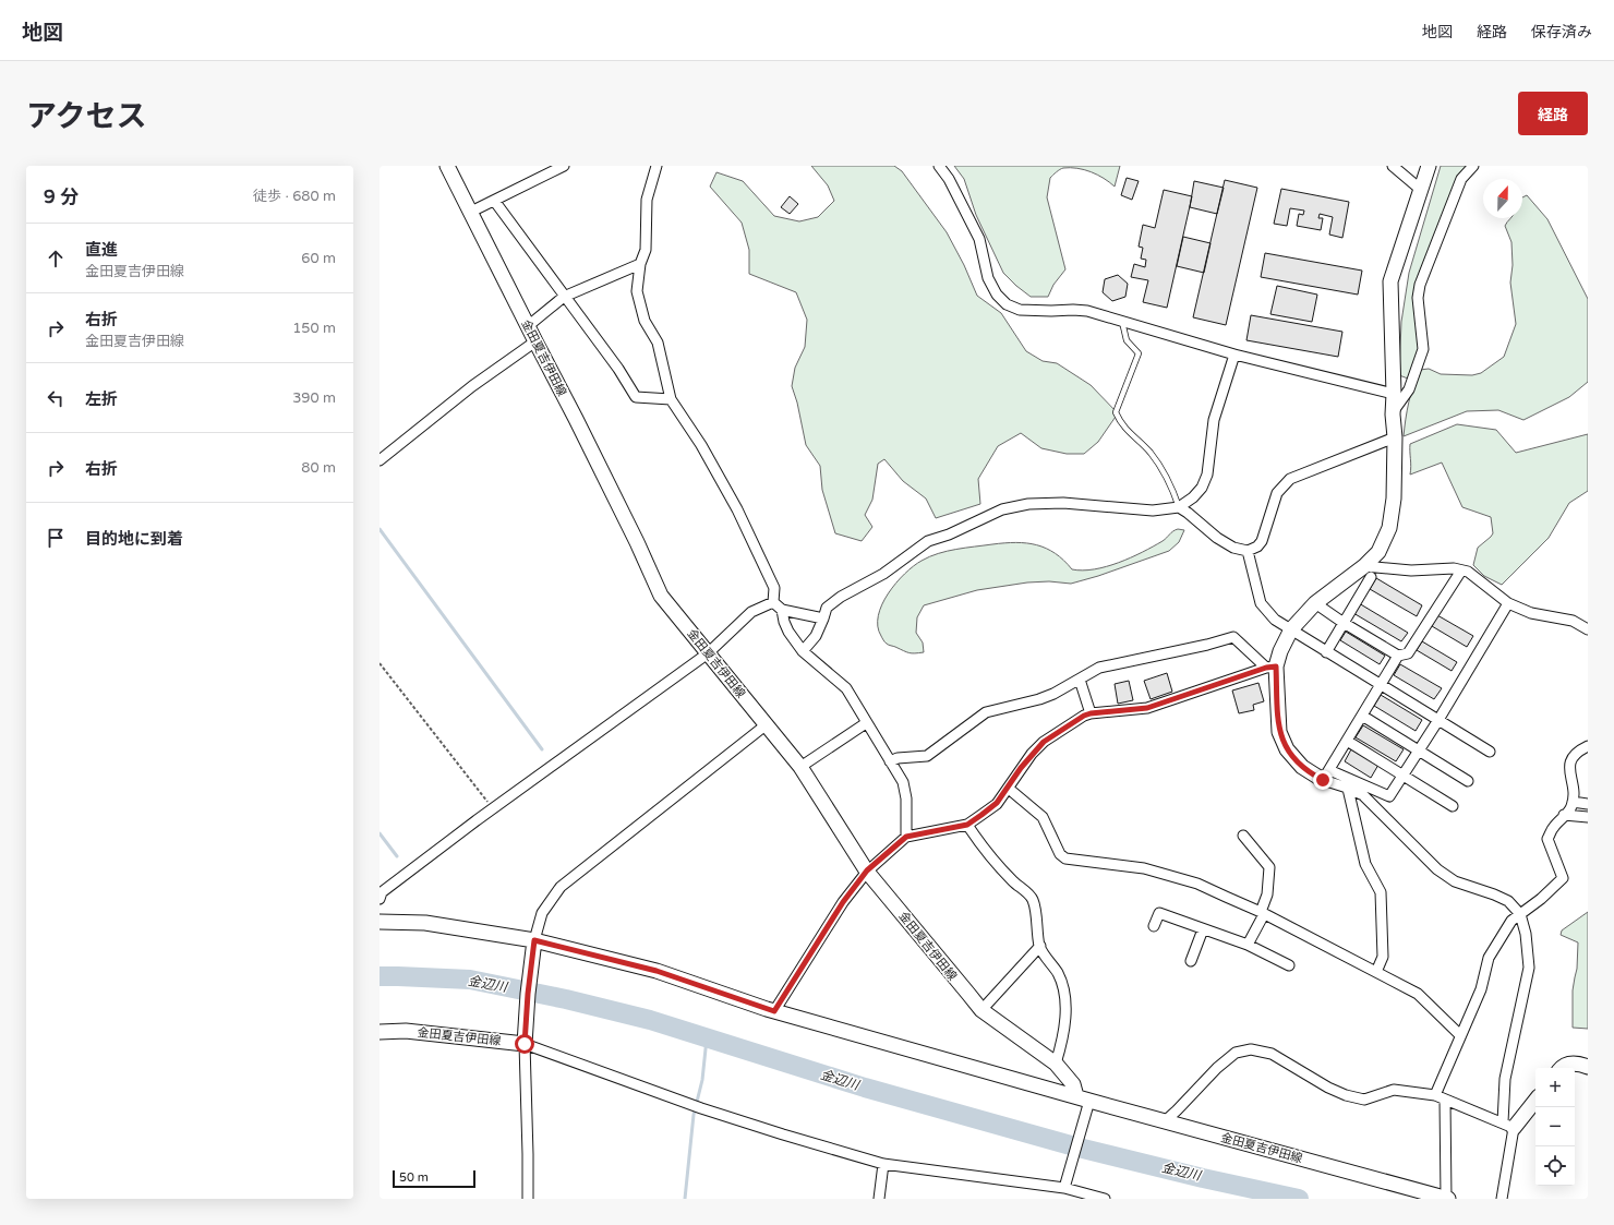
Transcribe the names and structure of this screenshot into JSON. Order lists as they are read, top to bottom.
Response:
{
  "streets": {
    "main road": ["金田夏吉伊田線"]
  },
  "water": ["金辺川"],
  "scale_bar": "50 m",
  "north": "top",
  "page": {
    "header": "地図",
    "nav": ["地図", "経路", "保存済み"],
    "title": "アクセス",
    "buttons": "経路",
    "heading": ["9 分", "徒歩 · 680 m"],
    "list": [
      ["直進", "金田夏吉伊田線", "60 m"],
      ["右折", "金田夏吉伊田線", "150 m"],
      ["左折", "390 m"],
      ["右折", "80 m"],
      "目的地に到着"
    ],
    "map_buttons": ["+", "−"],
    "scale": "50 m"
  }
}
